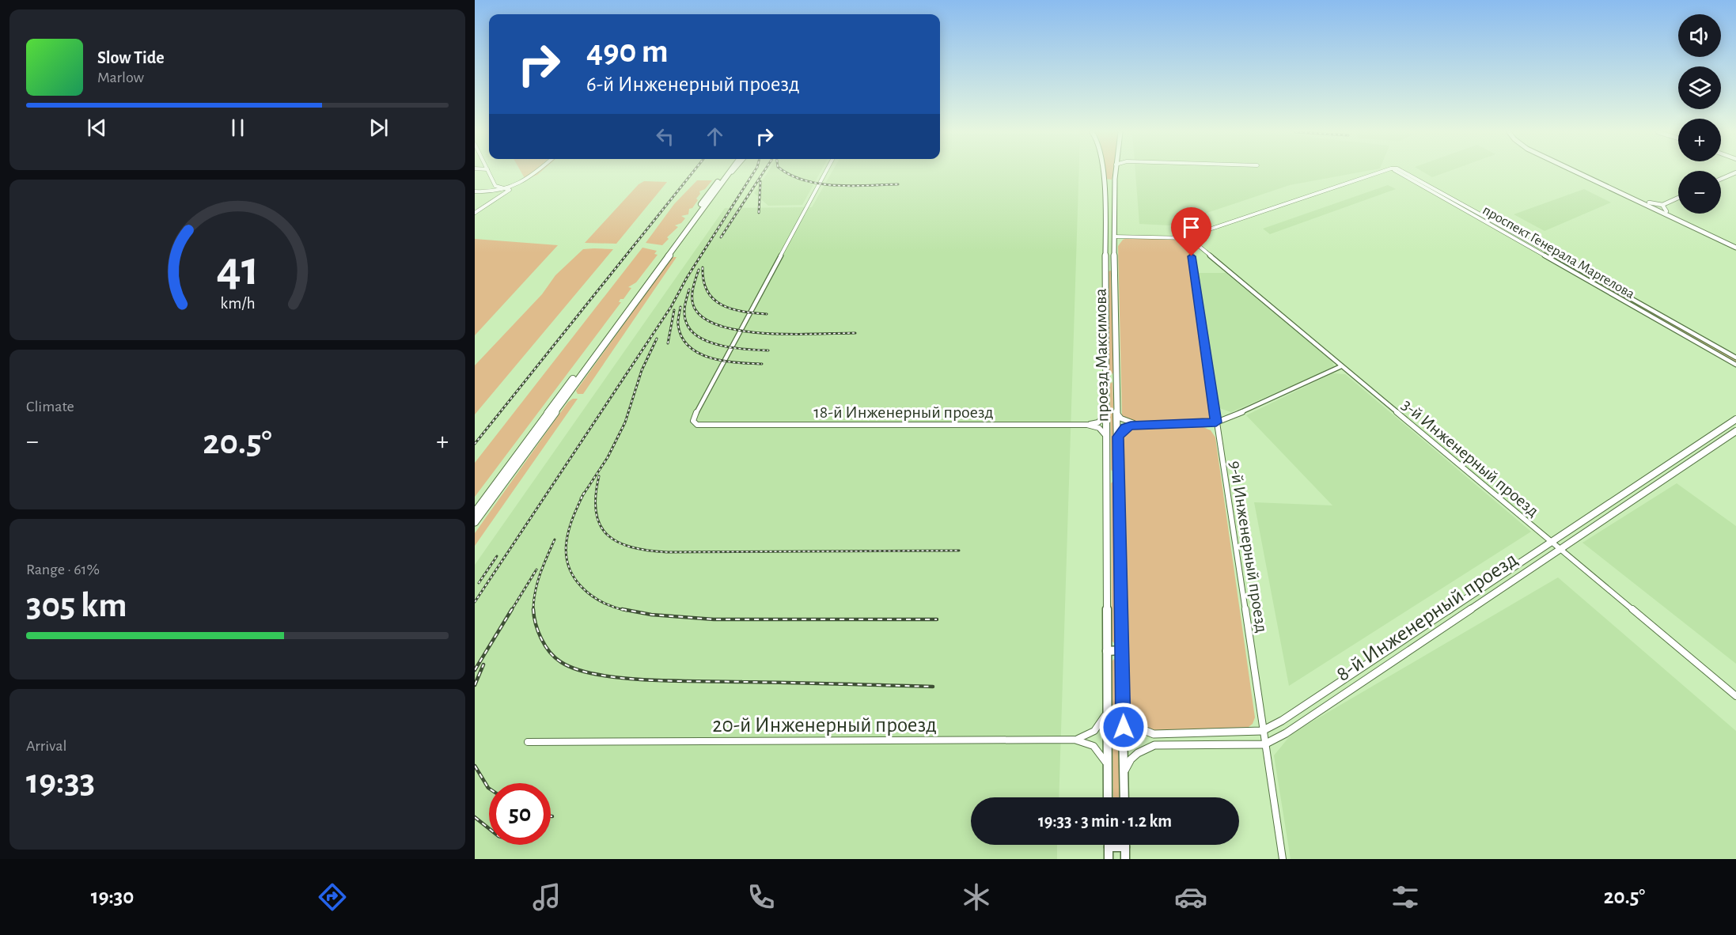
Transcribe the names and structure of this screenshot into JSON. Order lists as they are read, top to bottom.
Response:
{
  "streets": {
    "main road": ["проезд Максимова"],
    "street": [
      "проспект Генерала Маргелова",
      "18-й Инженерный проезд",
      "3-й Инженерный проезд",
      "9-й Инженерный проезд",
      "8-й Инженерный проезд",
      "20-й Инженерный проезд"
    ]
  },
  "crossings": [
    ["проезд Максимова", "18-й Инженерный проезд"],
    ["проезд Максимова", "8-й Инженерный проезд"],
    ["проезд Максимова", "20-й Инженерный проезд"],
    ["3-й Инженерный проезд", "9-й Инженерный проезд"],
    ["3-й Инженерный проезд", "8-й Инженерный проезд"],
    ["9-й Инженерный проезд", "8-й Инженерный проезд"]
  ],
  "page": {
    "map_buttons": ["+", "−"],
    "turn": ["490 m", "6-й Инженерный проезд"],
    "song": ["Slow Tide", "Marlow"],
    "tile": [
      "Climate",
      ["Range · 61%", "305 km"],
      ["Arrival", "19:33"]
    ],
    "heat": ["−", "20.5°", "+"],
    "limit": "50",
    "trip": "19:33 · 3 min · 1.2 km",
    "tabs": ["19:30", "20.5°"],
    "gauge": ["41", "km/h"]
  }
}
